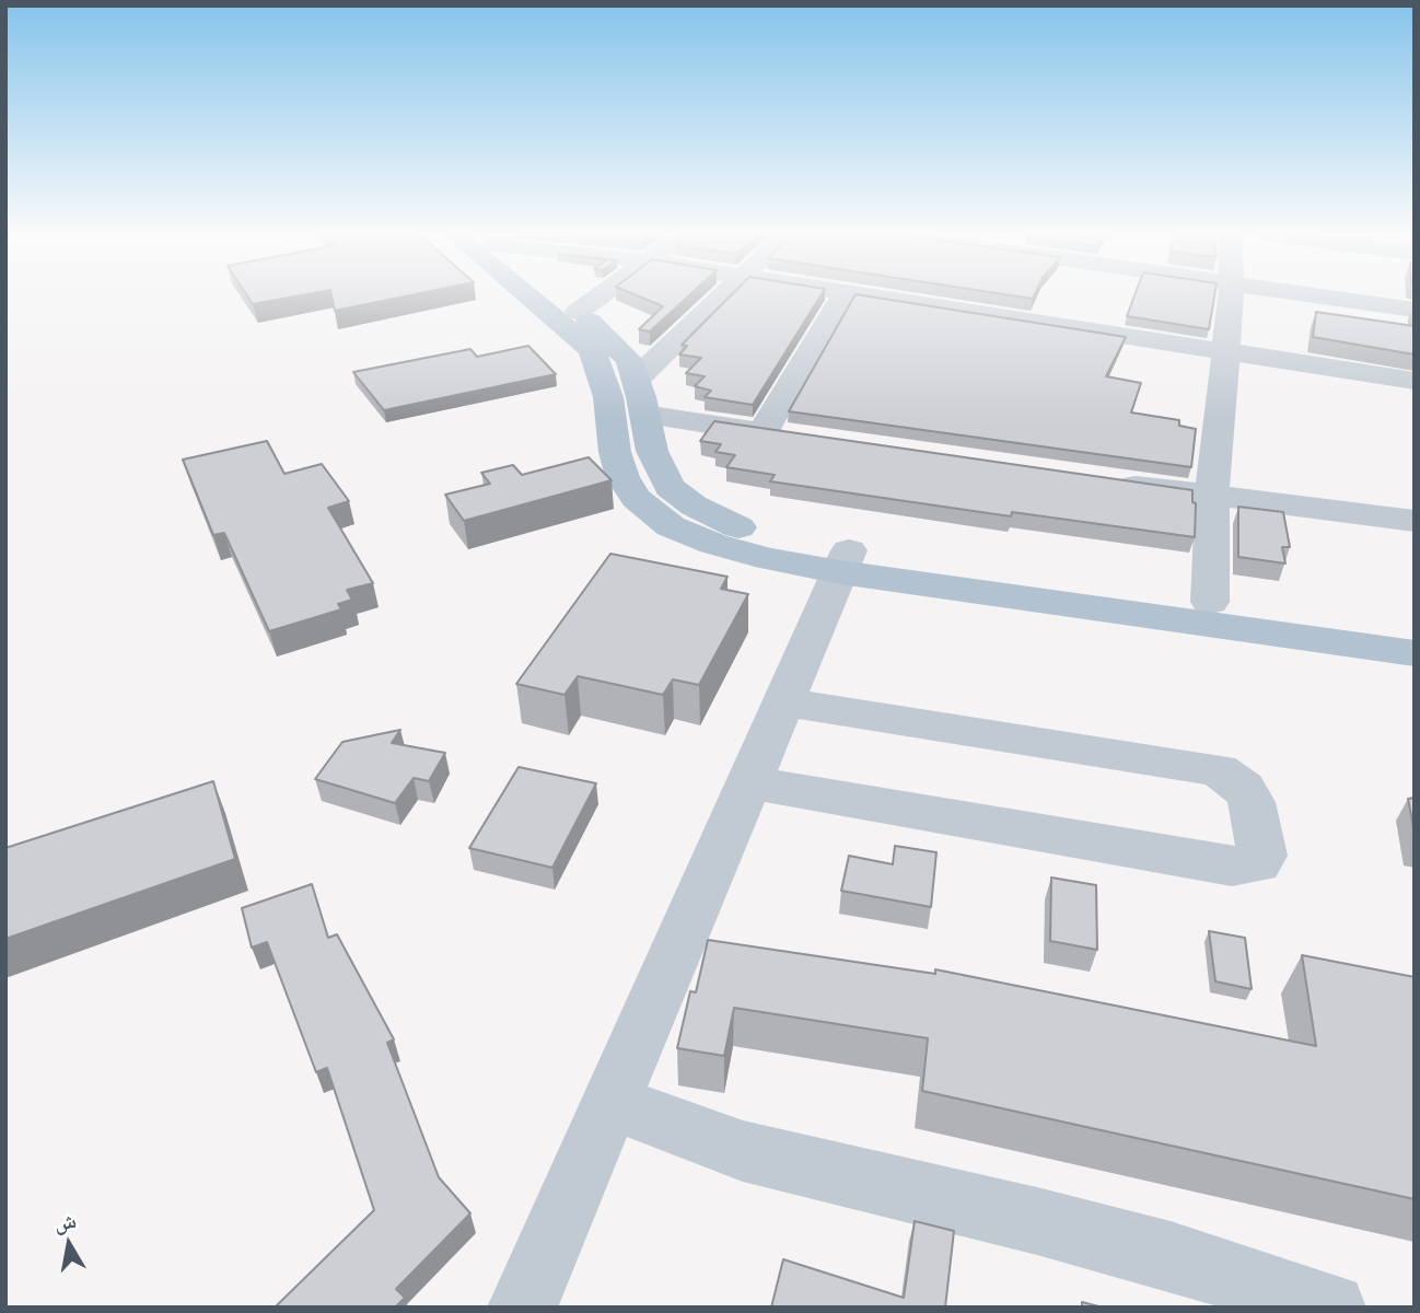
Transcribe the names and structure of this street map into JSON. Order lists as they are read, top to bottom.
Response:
{
  "north": "top"
}
